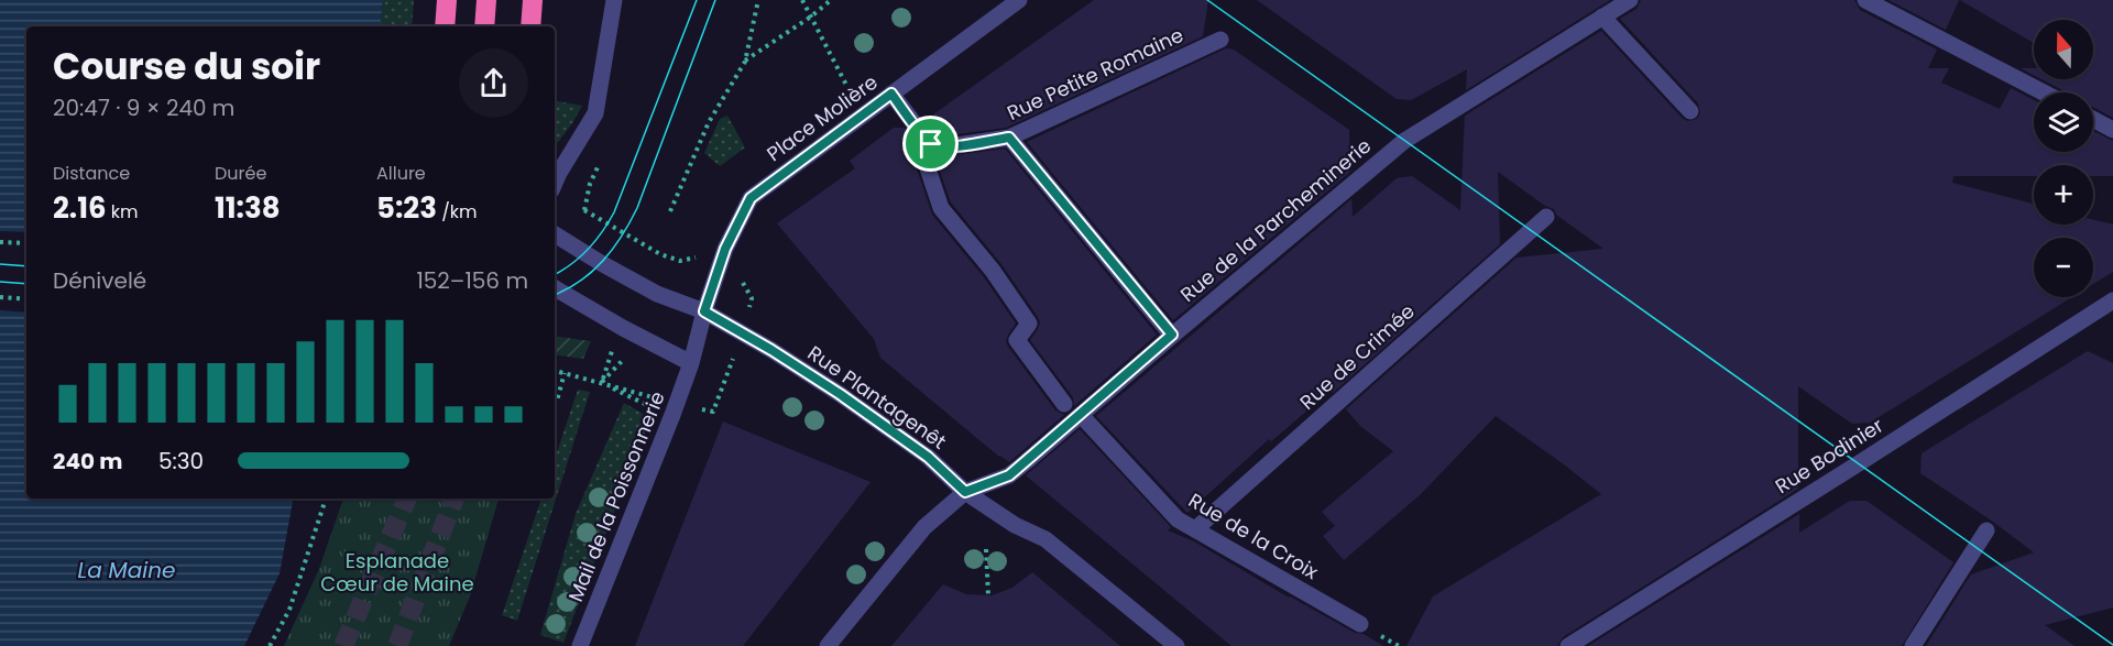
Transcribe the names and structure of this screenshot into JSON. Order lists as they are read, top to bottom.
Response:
{
  "streets": {
    "street": [
      "Rue Petite Romaine",
      "Place Molière",
      "Rue de la Parcheminerie",
      "Rue de Crimée",
      "Rue Plantagenêt",
      "Rue Bodinier",
      "Mail de la Poissonnerie",
      "Rue de la Croix"
    ]
  },
  "crossings": [
    ["Place Molière", "Rue Plantagenêt"],
    ["Place Molière", "Mail de la Poissonnerie"],
    ["Rue de la Parcheminerie", "Rue Plantagenêt"],
    ["Rue de la Parcheminerie", "Rue de la Croix"],
    ["Rue de Crimée", "Rue de la Croix"],
    ["Rue Plantagenêt", "Mail de la Poissonnerie"]
  ],
  "water": ["La Maine"],
  "parks": ["Esplanade Cœur de Maine"],
  "north": "top",
  "page": {
    "map_buttons": ["+", "−"],
    "heading": ["Course du soir", "20:47 · 9 × 240 m"],
    "stats": [
      ["Distance", "2.16 km"],
      ["Durée", "11:38"],
      ["Allure", "5:23 /km"]
    ],
    "chart": ["Dénivelé", "152–156 m"],
    "list": [
      {
        "name": "240 m",
        "note": "5:30"
      }
    ]
  }
}
